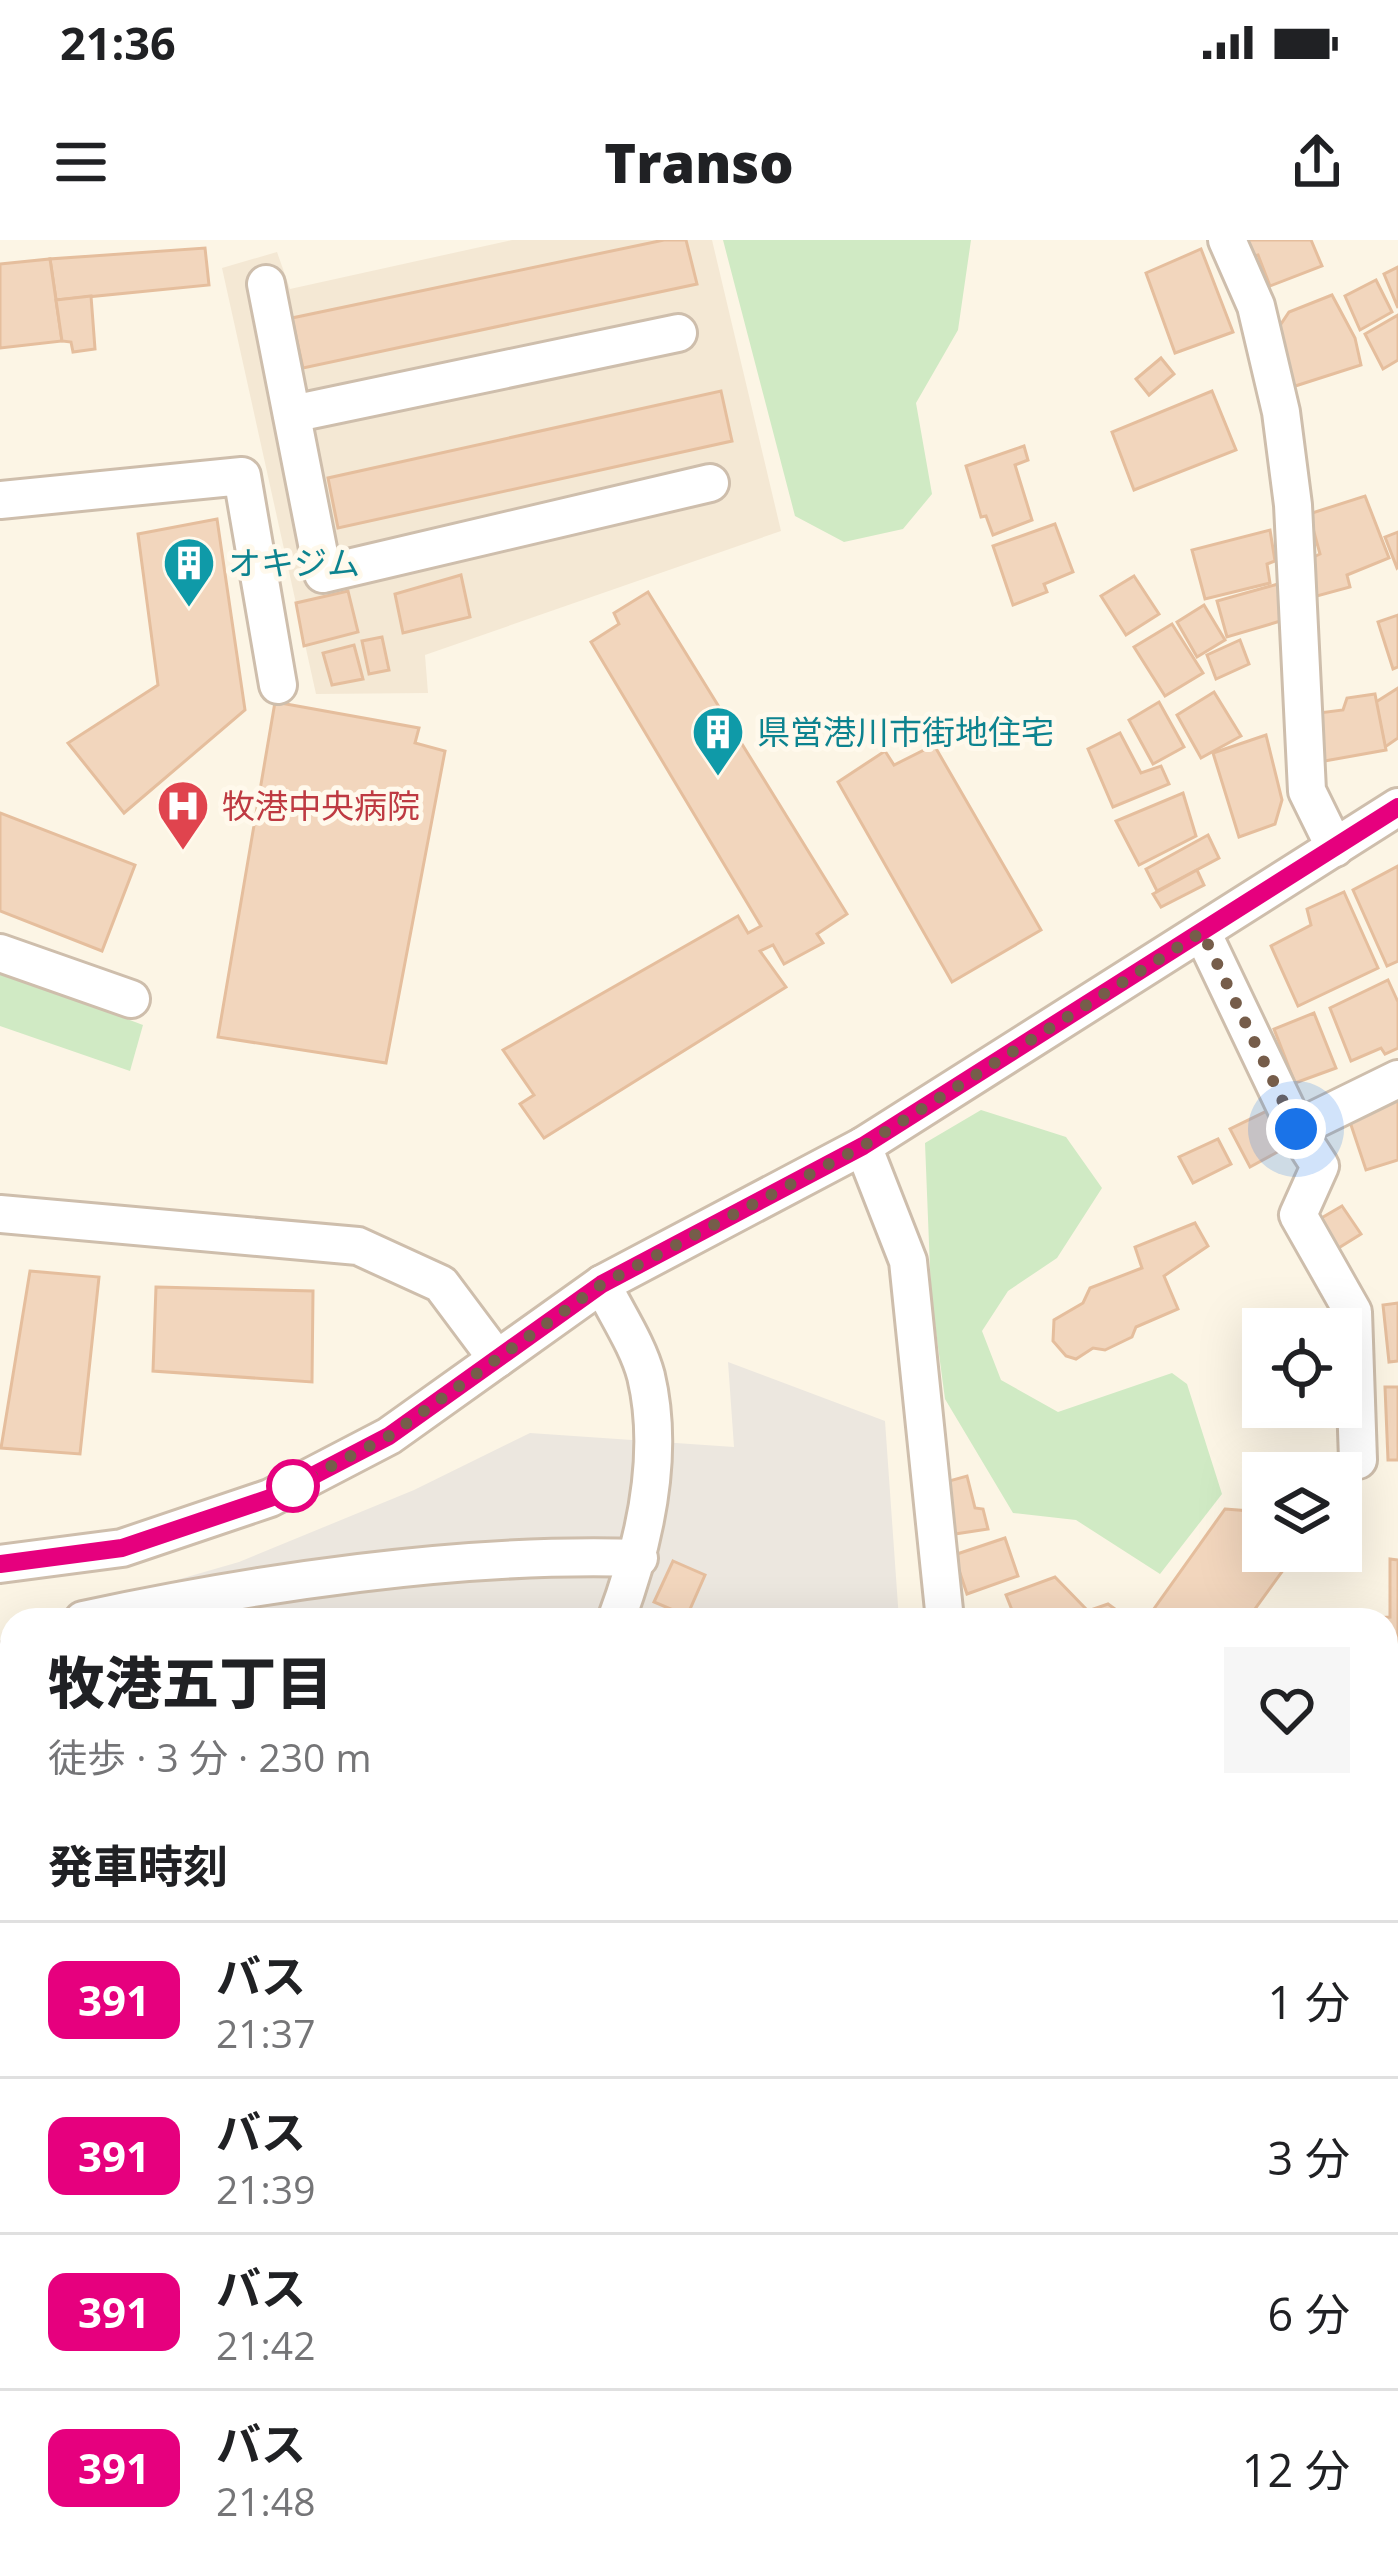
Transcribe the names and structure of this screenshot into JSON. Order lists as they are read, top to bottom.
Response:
{
  "places": {
    "building": ["オキジム", "県営港川市街地住宅"],
    "hospital": ["牧港中央病院"]
  },
  "lines": ["bus line 391"],
  "page": {
    "status": "21:36",
    "header": "Transo",
    "heading": [
      ["牧港五丁目", "徒歩 · 3 分 · 230 m"],
      "発車時刻"
    ],
    "list": [
      {
        "mark": "391",
        "name": "バス",
        "note": "21:37",
        "value": "1 分"
      },
      {
        "mark": "391",
        "name": "バス",
        "note": "21:39",
        "value": "3 分"
      },
      {
        "mark": "391",
        "name": "バス",
        "note": "21:42",
        "value": "6 分"
      },
      {
        "mark": "391",
        "name": "バス",
        "note": "21:48",
        "value": "12 分"
      }
    ]
  }
}
